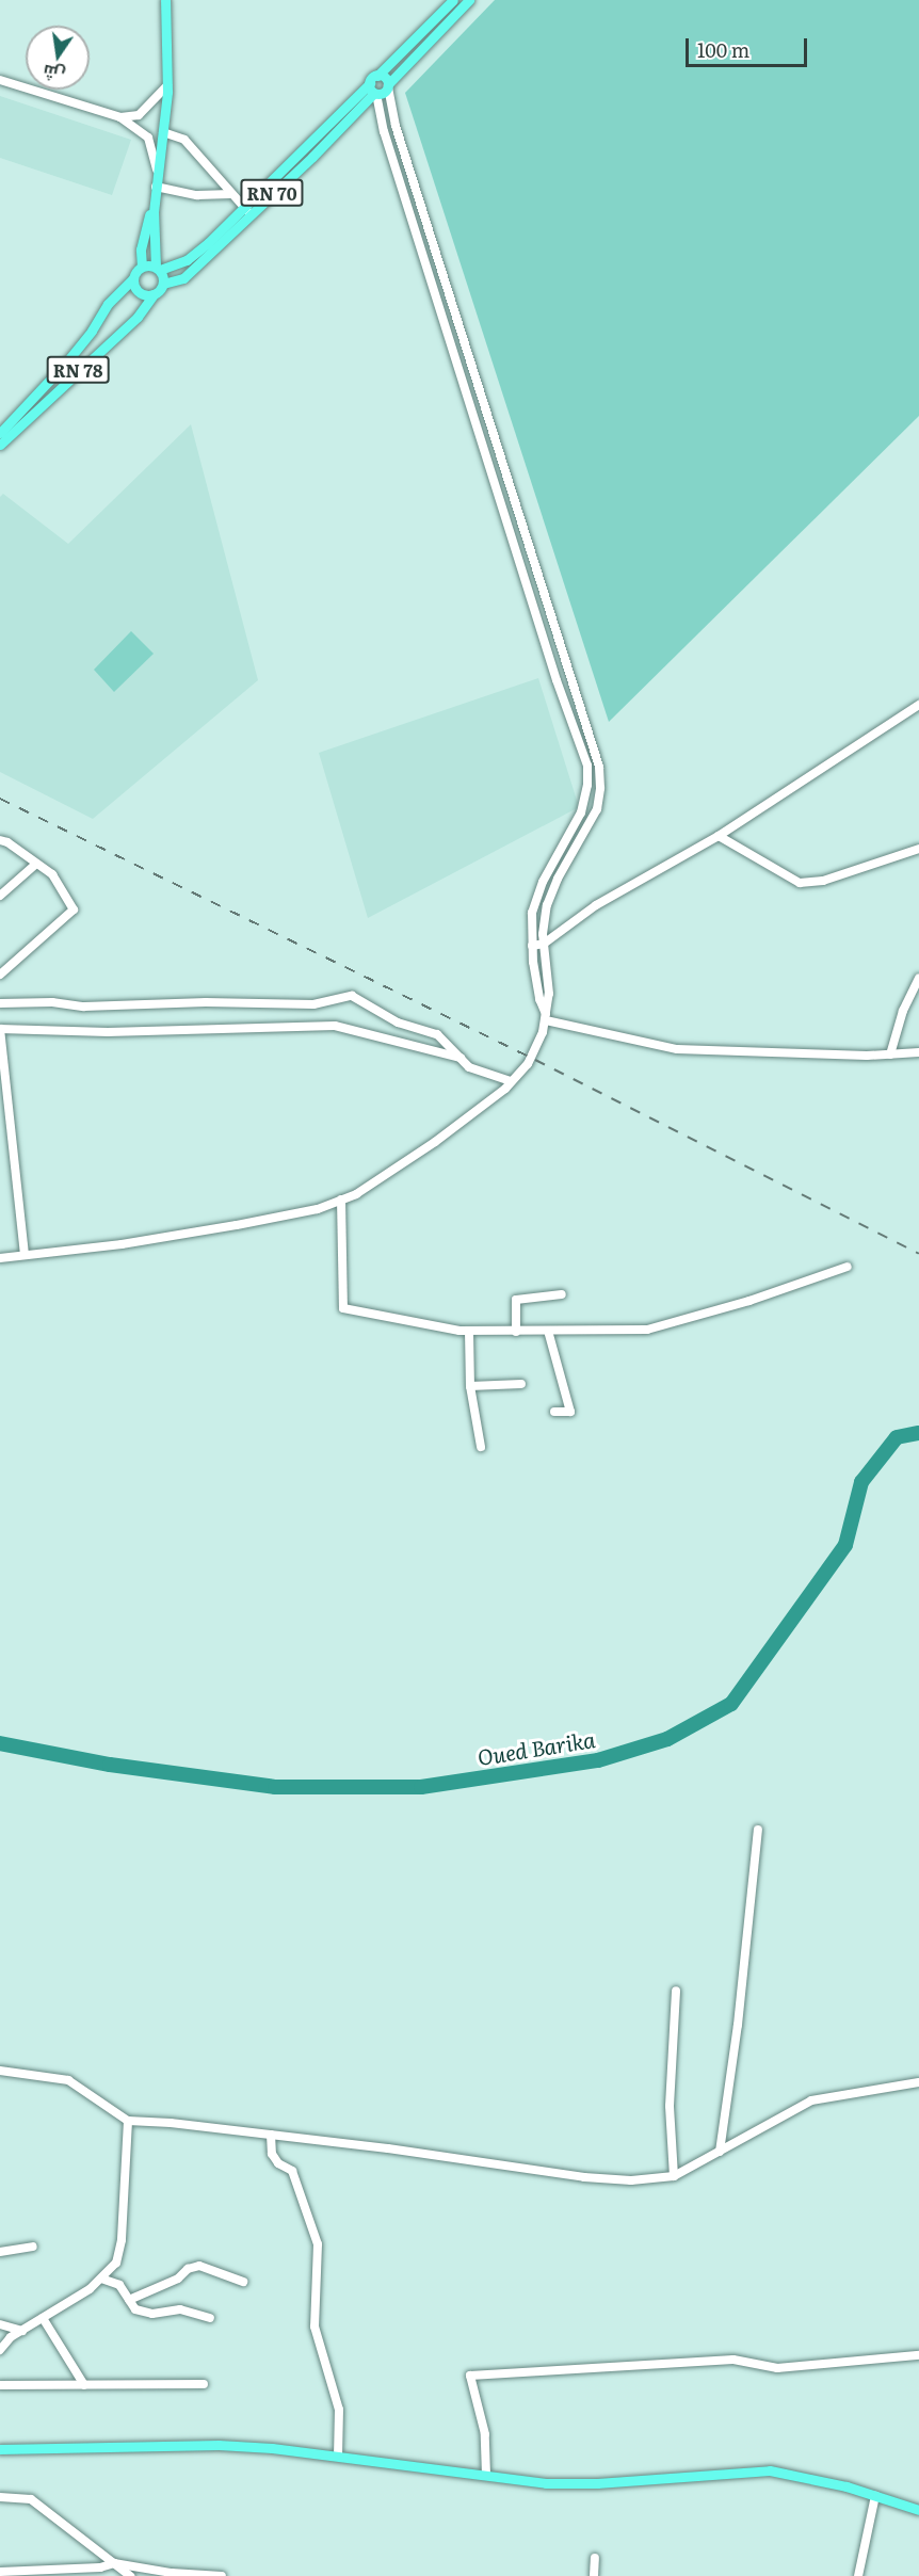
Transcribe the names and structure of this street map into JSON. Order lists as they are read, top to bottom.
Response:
{
  "streets": {
    "main road": ["RN 70", "RN 78"]
  },
  "crossings": [
    ["RN 70", "RN 78"]
  ],
  "water": ["Oued Barika"],
  "scale_bar": "100 m",
  "north": "bottom"
}
